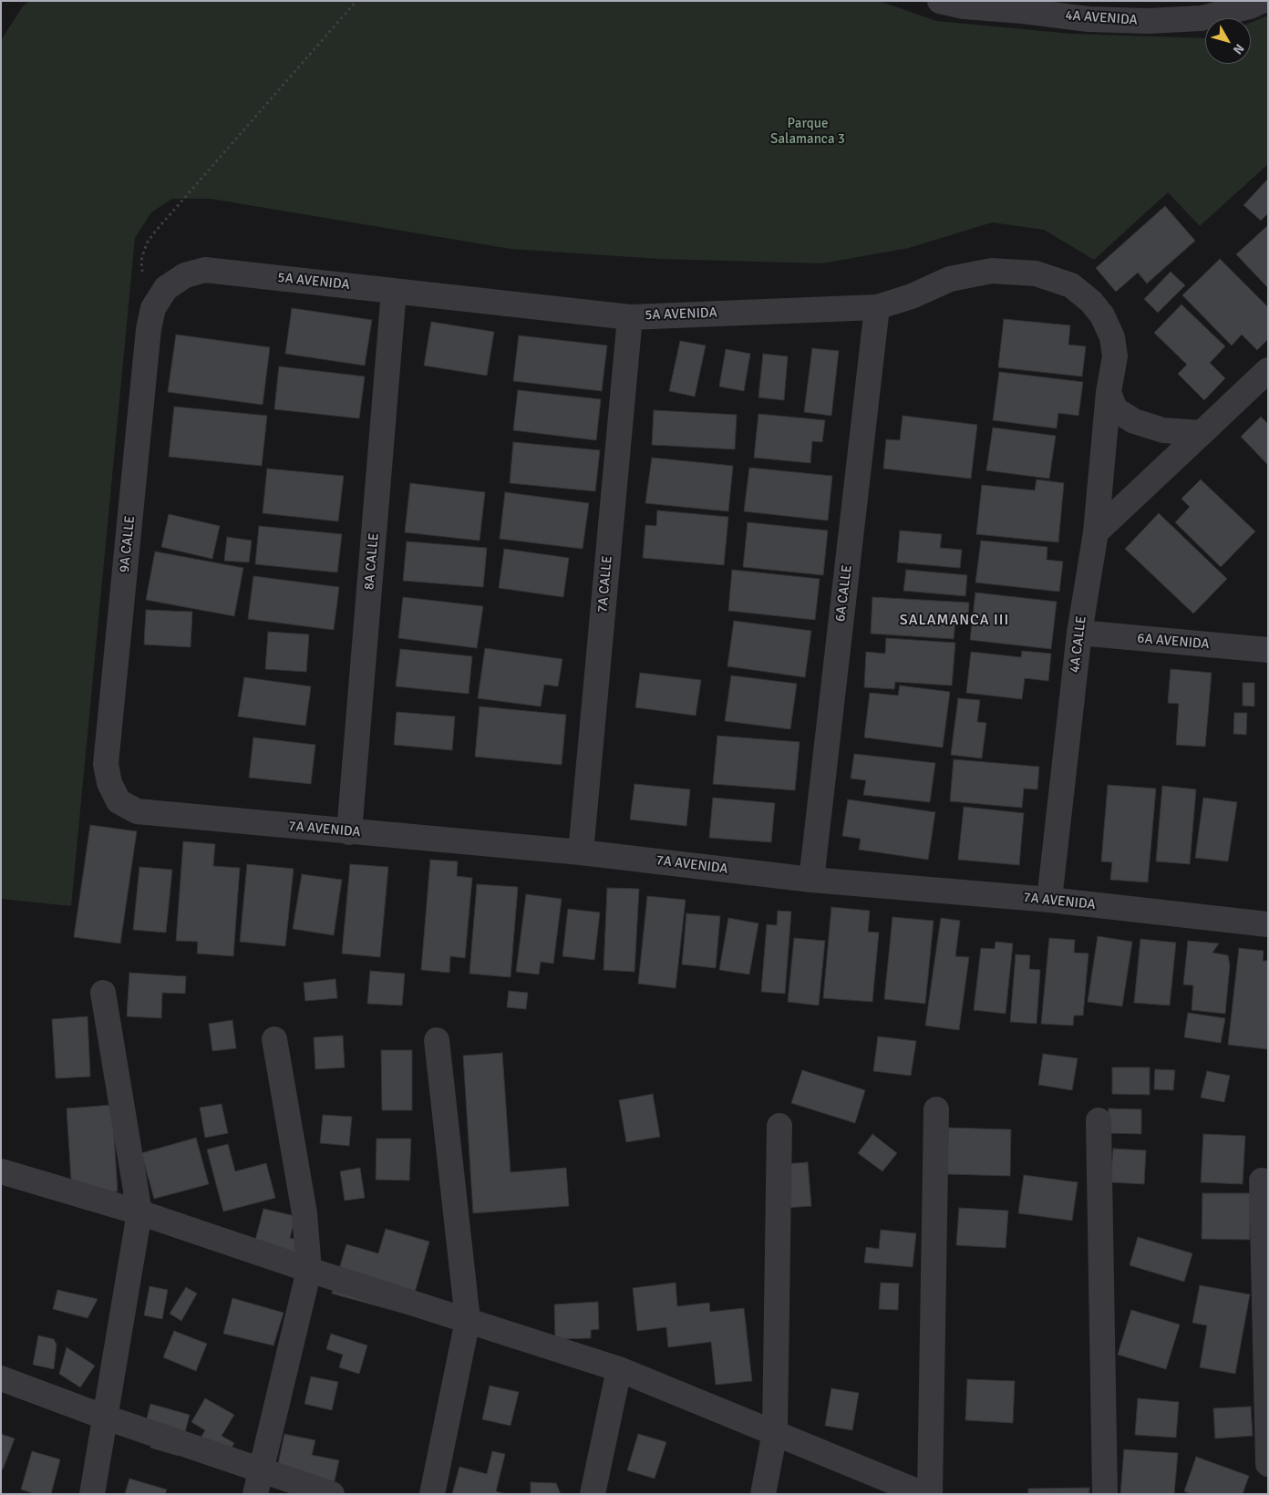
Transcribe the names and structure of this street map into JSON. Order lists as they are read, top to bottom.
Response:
{
  "streets": {
    "street": [
      "4A AVENIDA",
      "5A AVENIDA",
      "9A CALLE",
      "8A CALLE",
      "7A CALLE",
      "6A CALLE",
      "6A AVENIDA",
      "4A CALLE",
      "7A AVENIDA"
    ]
  },
  "crossings": [
    ["5A AVENIDA", "9A CALLE"],
    ["5A AVENIDA", "8A CALLE"],
    ["5A AVENIDA", "7A CALLE"],
    ["5A AVENIDA", "6A CALLE"],
    ["5A AVENIDA", "4A CALLE"],
    ["9A CALLE", "7A AVENIDA"],
    ["8A CALLE", "7A AVENIDA"],
    ["7A CALLE", "7A AVENIDA"],
    ["6A CALLE", "7A AVENIDA"],
    ["6A AVENIDA", "4A CALLE"],
    ["4A CALLE", "7A AVENIDA"]
  ],
  "districts": ["SALAMANCA III"],
  "parks": ["Parque Salamanca 3"],
  "north": "bottom right"
}
